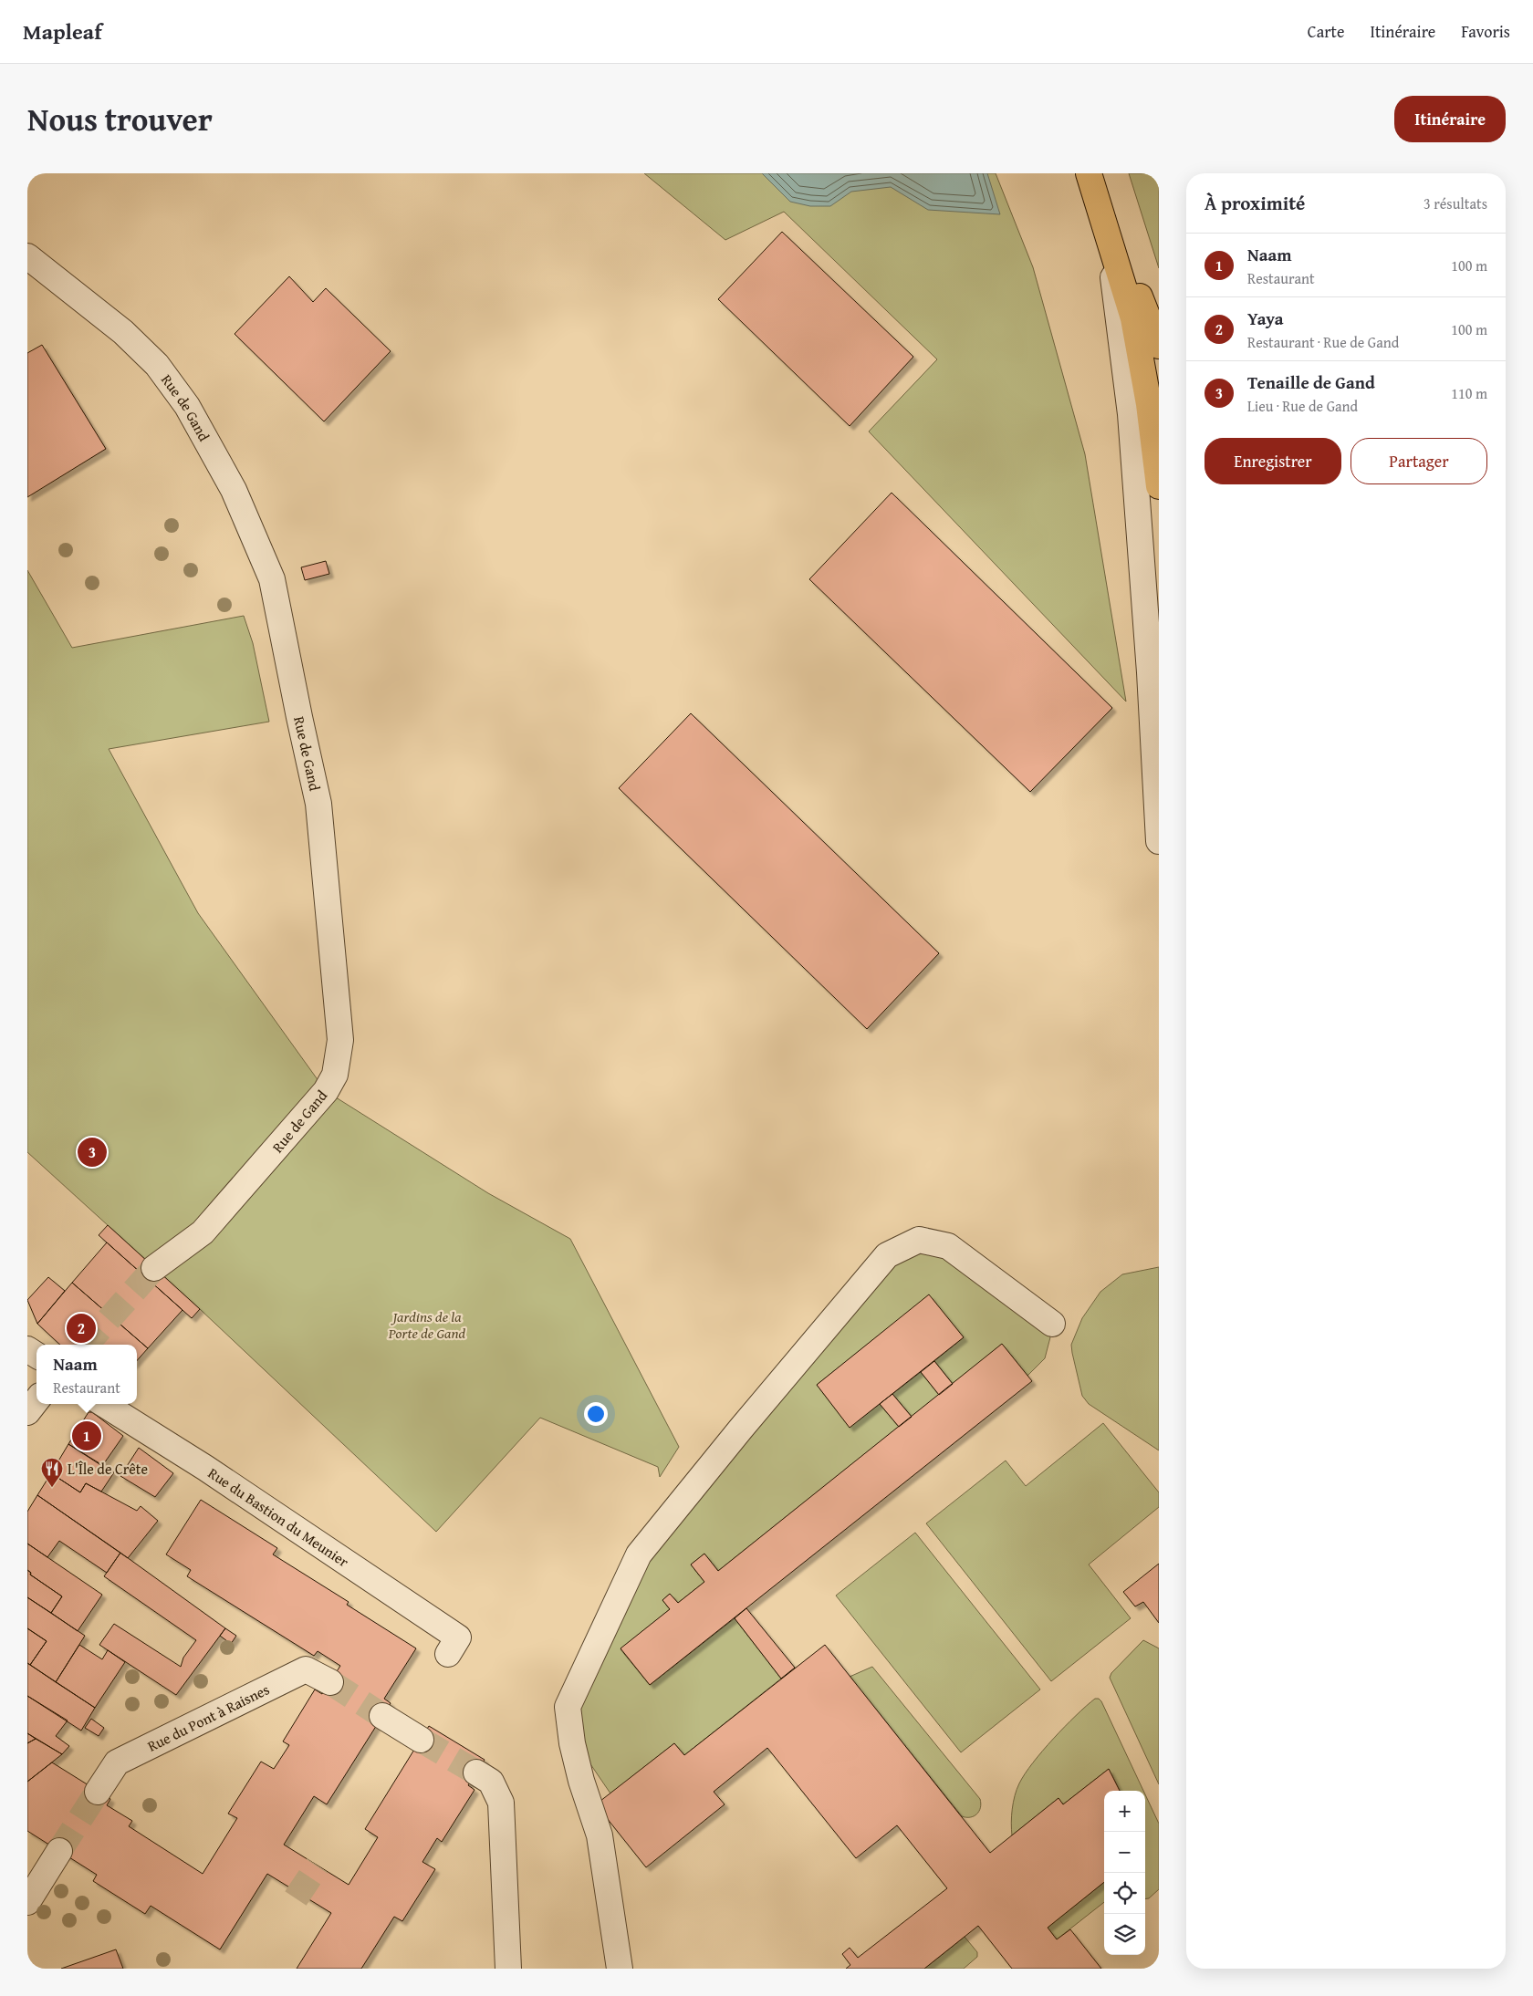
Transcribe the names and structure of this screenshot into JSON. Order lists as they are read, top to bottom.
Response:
{
  "streets": {
    "street": ["Rue de Gand", "Rue du Bastion du Meunier", "Rue du Pont à Raisnes"]
  },
  "parks": ["Jardins de la Porte de Gand"],
  "places": {
    "restaurant": ["L'Île de Crête"]
  },
  "page": {
    "header": "Mapleaf",
    "nav": ["Carte", "Itinéraire", "Favoris"],
    "title": "Nous trouver",
    "buttons": [
      "Itinéraire",
      ["Enregistrer", "Partager"]
    ],
    "heading": ["À proximité", "3 résultats"],
    "list": [
      {
        "mark": "1",
        "name": "Naam",
        "note": "Restaurant",
        "value": "100 m"
      },
      {
        "mark": "2",
        "name": "Yaya",
        "note": "Restaurant · Rue de Gand",
        "value": "100 m"
      },
      {
        "mark": "3",
        "name": "Tenaille de Gand",
        "note": "Lieu · Rue de Gand",
        "value": "110 m"
      }
    ],
    "pins": ["3", "2", "1"],
    "popup": ["Naam", "Restaurant"],
    "map_buttons": ["+", "−"]
  }
}
